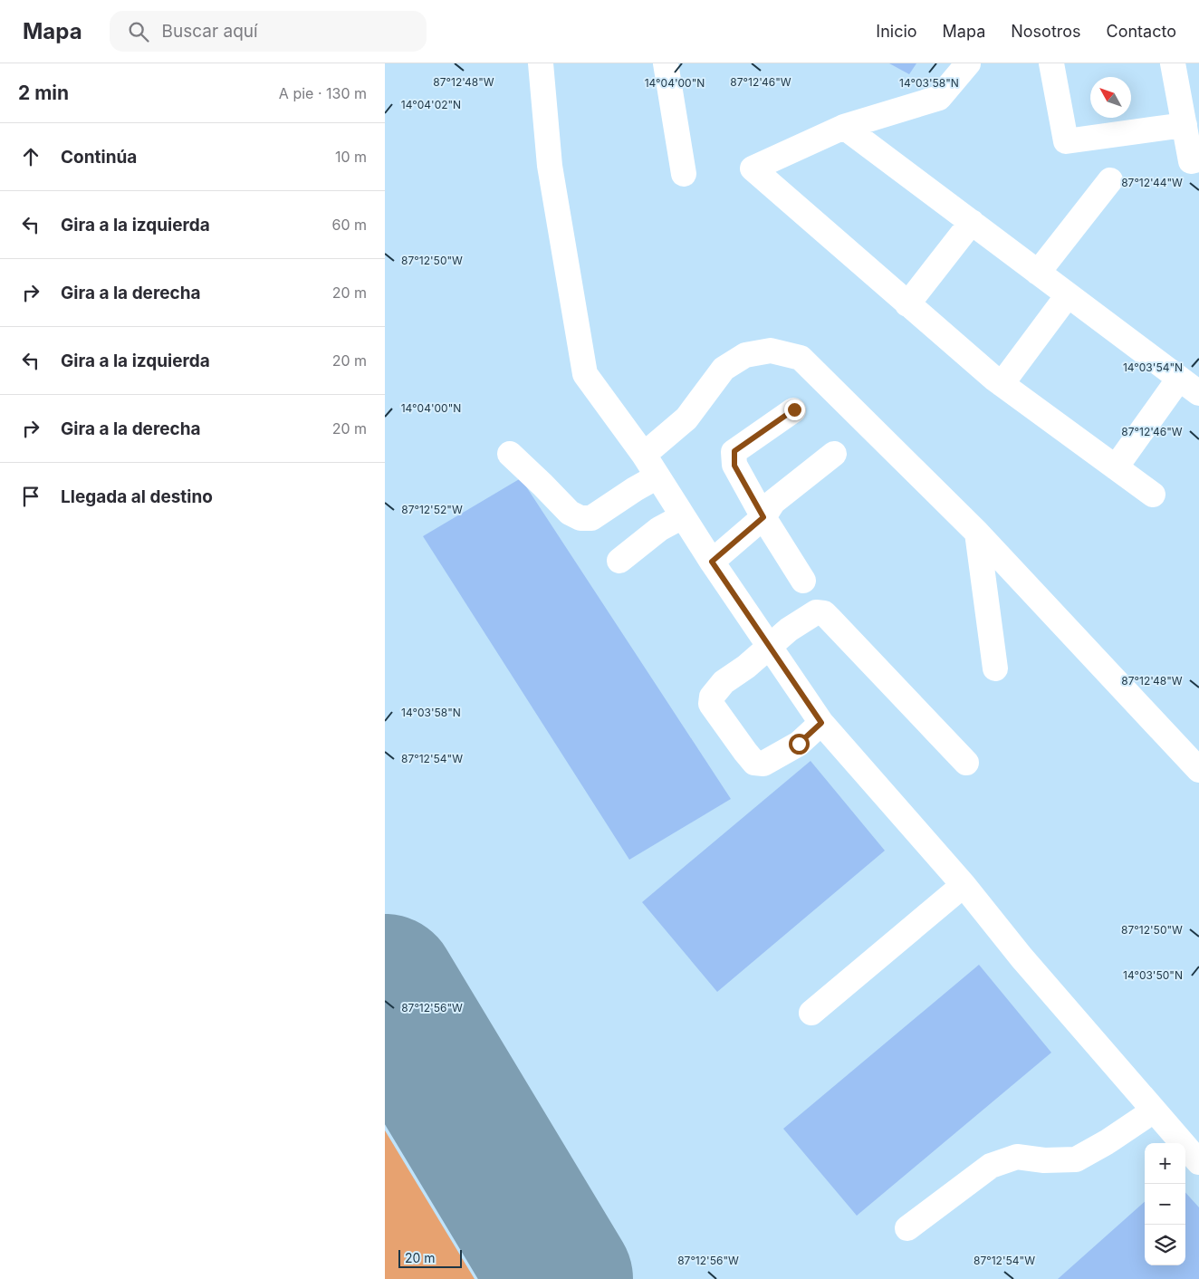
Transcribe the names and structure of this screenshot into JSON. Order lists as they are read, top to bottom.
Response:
{
  "scale_bar": "20 m",
  "north": "top left",
  "page": {
    "header": "Mapa",
    "search": "Buscar aquí",
    "nav": [
      "Inicio",
      "Mapa",
      "Nosotros",
      "Contacto"
    ],
    "heading": ["2 min", "A pie · 130 m"],
    "list": [
      ["Continúa", "10 m"],
      ["Gira a la izquierda", "60 m"],
      ["Gira a la derecha", "20 m"],
      ["Gira a la izquierda", "20 m"],
      ["Gira a la derecha", "20 m"],
      "Llegada al destino"
    ],
    "map_buttons": ["+", "−"],
    "scale": "20 m"
  },
  "coordinates": [
    "87°12'48\"W",
    "87°12'46\"W",
    "14°04'00\"N",
    "14°03'58\"N",
    "14°04'02\"N",
    "87°12'44\"W",
    "87°12'50\"W",
    "14°03'54\"N",
    "87°12'52\"W",
    "87°12'54\"W",
    "14°03'50\"N",
    "87°12'56\"W"
  ]
}
